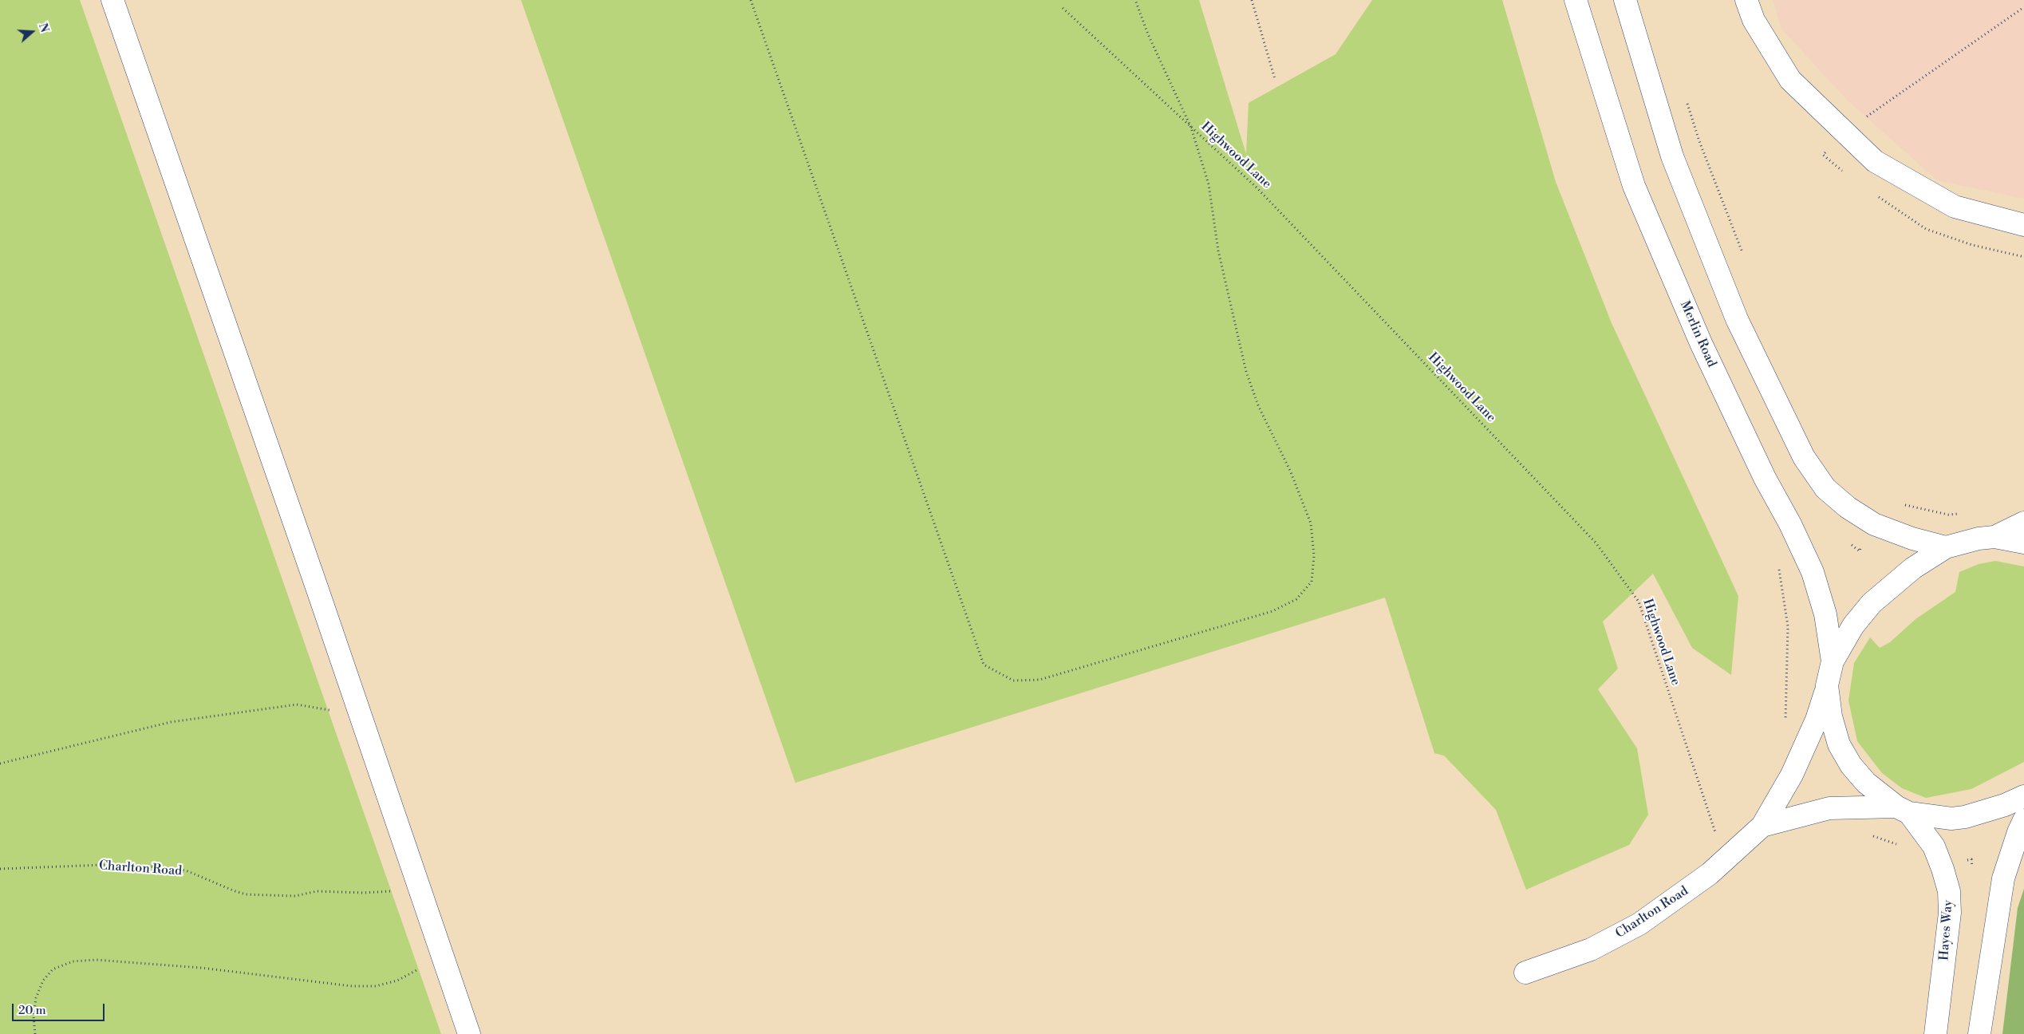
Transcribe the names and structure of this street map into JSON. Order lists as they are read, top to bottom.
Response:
{
  "streets": {
    "street": ["Merlin Road", "Charlton Road", "Hayes Way"],
    "path": ["Highwood Lane"]
  },
  "crossings": [
    ["Highwood Lane", "Charlton Road"],
    ["Merlin Road", "Charlton Road"],
    ["Charlton Road", "Hayes Way"]
  ],
  "scale_bar": "20 m",
  "north": "right"
}
